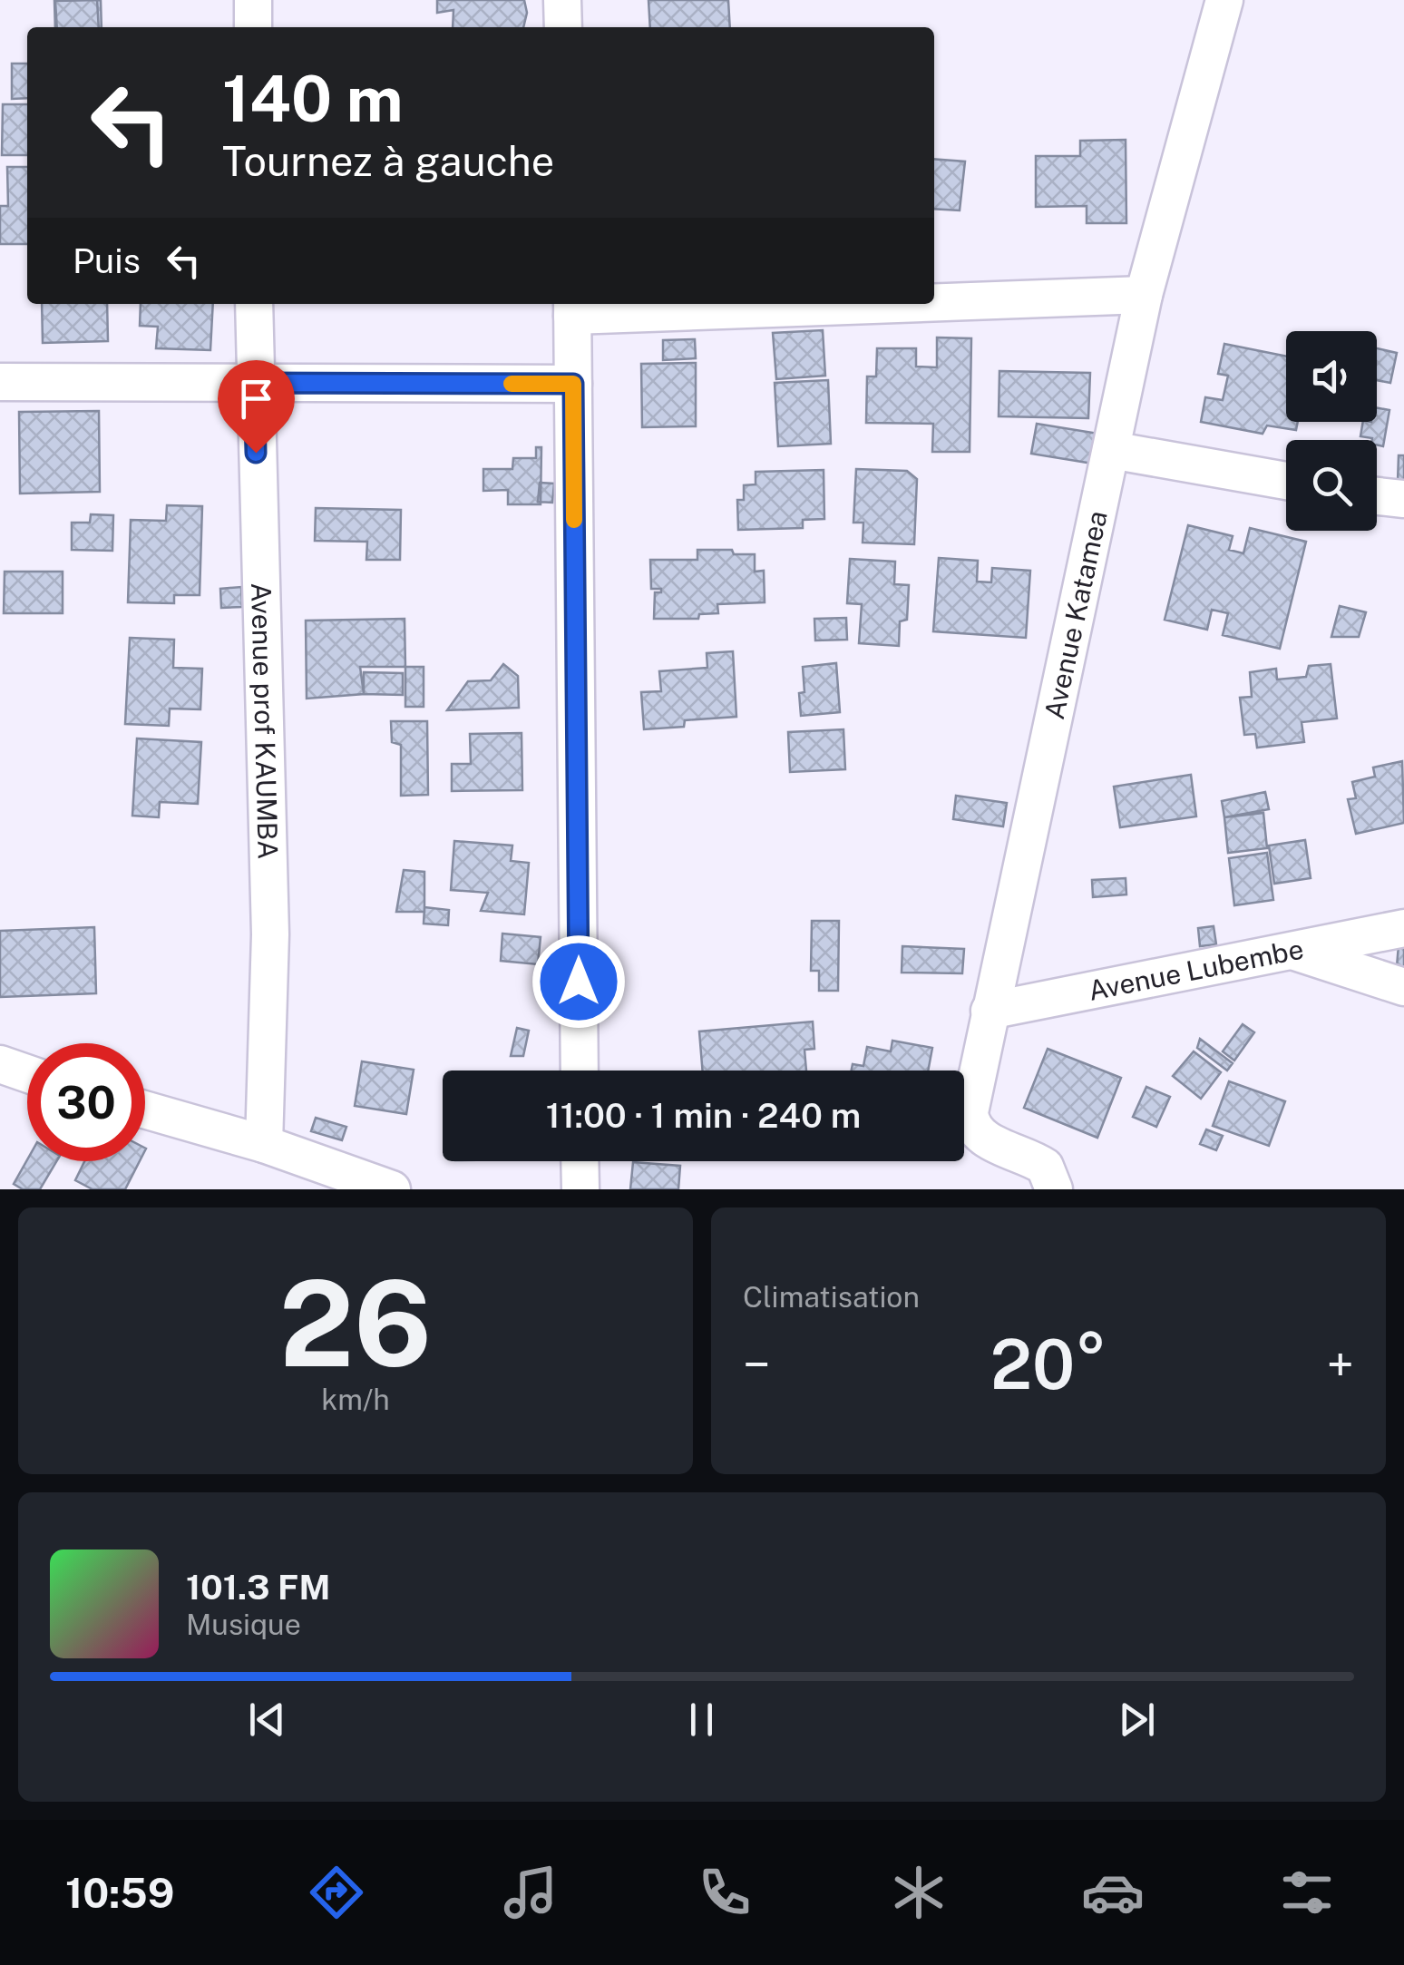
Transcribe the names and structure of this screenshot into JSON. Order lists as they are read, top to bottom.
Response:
{
  "streets": {
    "street": ["Avenue Katamea", "Avenue prof KAUMBA", "Avenue Lubembe"]
  },
  "crossings": [
    ["Avenue Katamea", "Avenue Lubembe"]
  ],
  "page": {
    "turn": ["140 m", "Tournez à gauche"],
    "then": "Puis",
    "limit": "30",
    "trip": "11:00 · 1 min · 240 m",
    "tile": [
      ["26", "km/h"],
      "Climatisation"
    ],
    "heat": ["−", "20°", "+"],
    "song": ["101.3 FM", "Musique"],
    "tabs": "10:59"
  }
}
